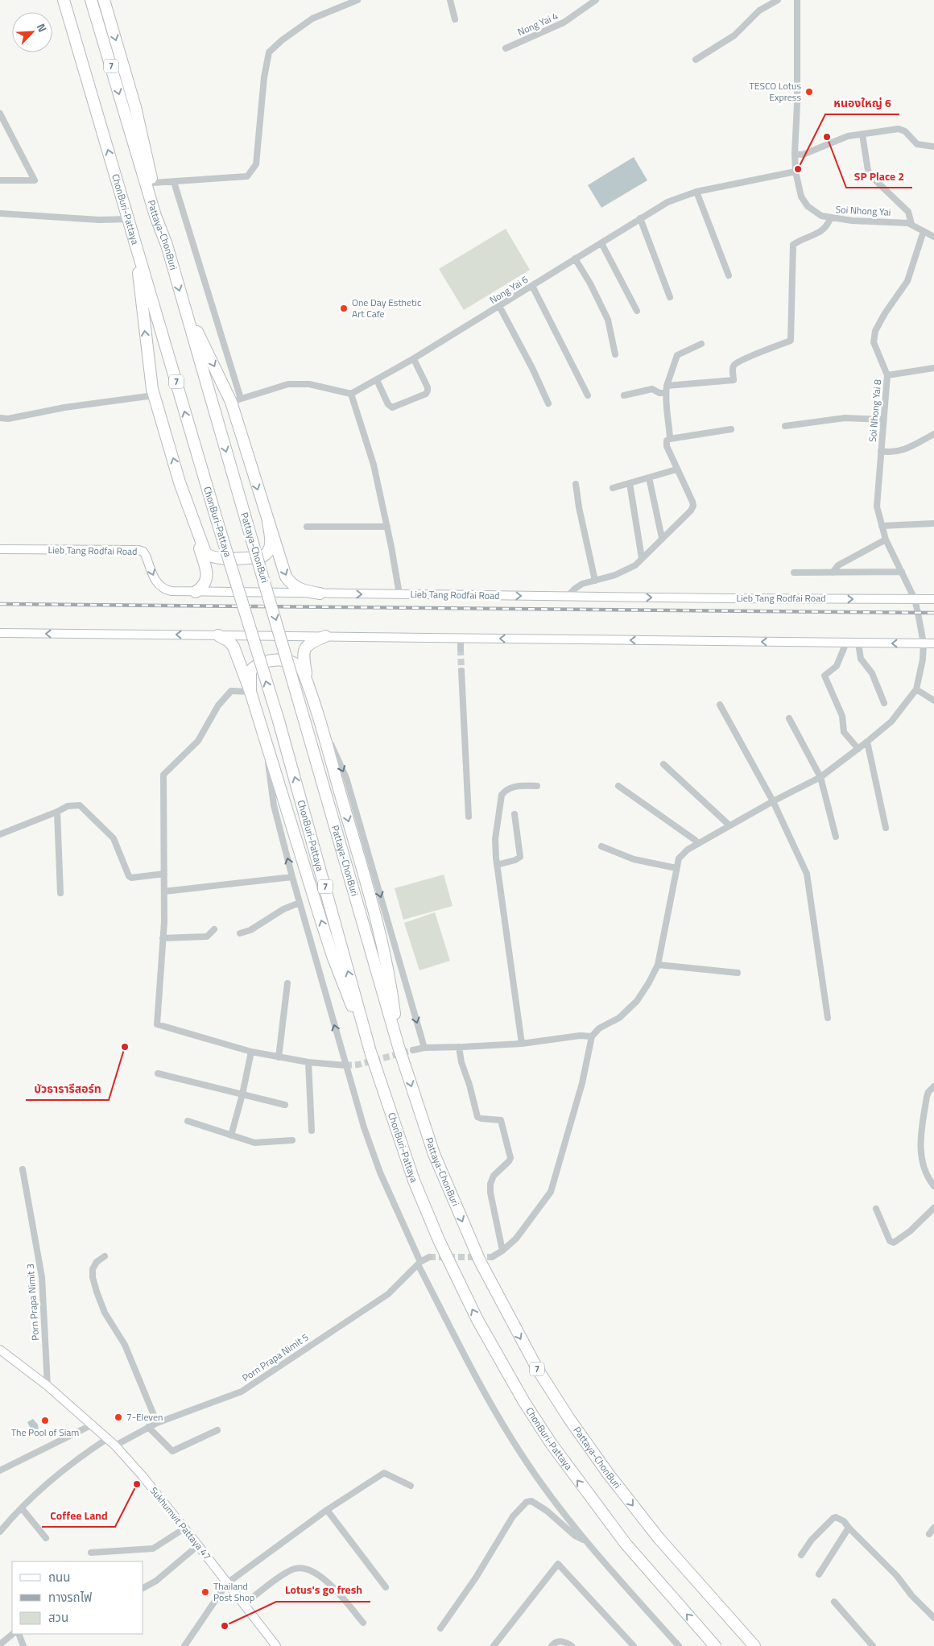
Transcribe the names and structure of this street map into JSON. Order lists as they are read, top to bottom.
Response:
{
  "streets": {
    "highway": ["7", "ChonBuri-Pattaya", "Pattaya-ChonBuri"],
    "street": [
      "Nong Yai 4",
      "Soi Nhong Yai",
      "Nong Yai 6",
      "Soi Nhong Yai 8",
      "Lieb Tang Rodfai Road",
      "Porn Prapa Nimit 3",
      "Porn Prapa Nimit 5",
      "Sukhumvit Pattaya 47"
    ]
  },
  "crossings": [
    ["Soi Nhong Yai", "Nong Yai 6"],
    ["Soi Nhong Yai", "Soi Nhong Yai 8"],
    ["Soi Nhong Yai 8", "Lieb Tang Rodfai Road"],
    ["Porn Prapa Nimit 3", "Sukhumvit Pattaya 47"],
    ["Porn Prapa Nimit 5", "Sukhumvit Pattaya 47"]
  ],
  "places": [
    "TESCO Lotus Express",
    "SP Place 2",
    "หนองใหญ่ 6",
    "One Day Esthetic Art Cafe",
    "บัวธารารีสอร์ท",
    "7-Eleven",
    "The Pool of Siam",
    "Coffee Land",
    "Thailand Post Shop",
    "Lotus's go fresh"
  ],
  "legend": ["ถนน", "ทางรถไฟ", "สวน"],
  "north": "top right"
}
